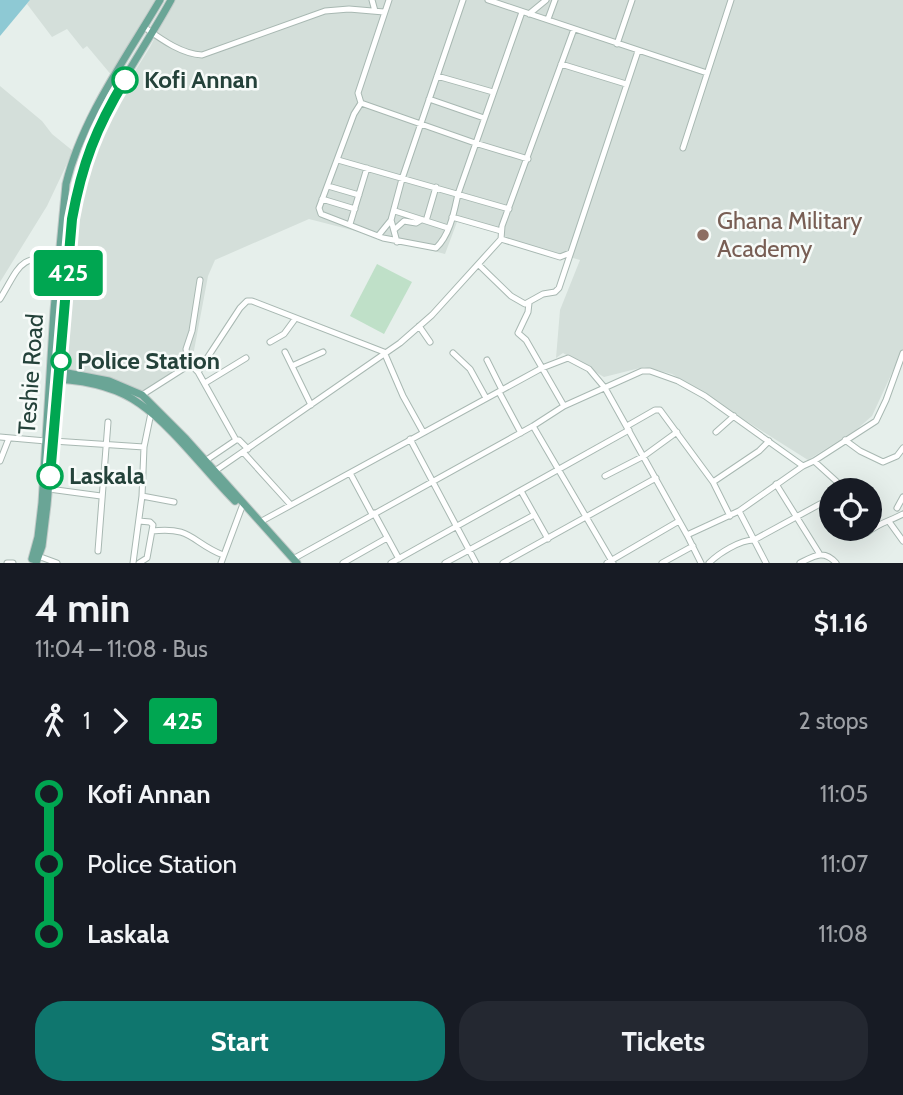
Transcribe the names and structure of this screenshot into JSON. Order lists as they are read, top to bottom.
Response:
{
  "streets": {
    "main road": ["Teshie Road"]
  },
  "places": [
    "Kofi Annan",
    "Ghana Military Academy",
    "Police Station",
    "Laskala"
  ],
  "lines": ["bus line 425"],
  "page": {
    "on_map": "425",
    "heading": ["4 min", "11:04 – 11:08 · Bus", "$1.16"],
    "legs": ["1", "425", "2 stops"],
    "list": [
      {
        "name": "Kofi Annan",
        "value": "11:05"
      },
      {
        "name": "Police Station",
        "value": "11:07"
      },
      {
        "name": "Laskala",
        "value": "11:08"
      }
    ],
    "buttons": ["Start", "Tickets"]
  }
}
